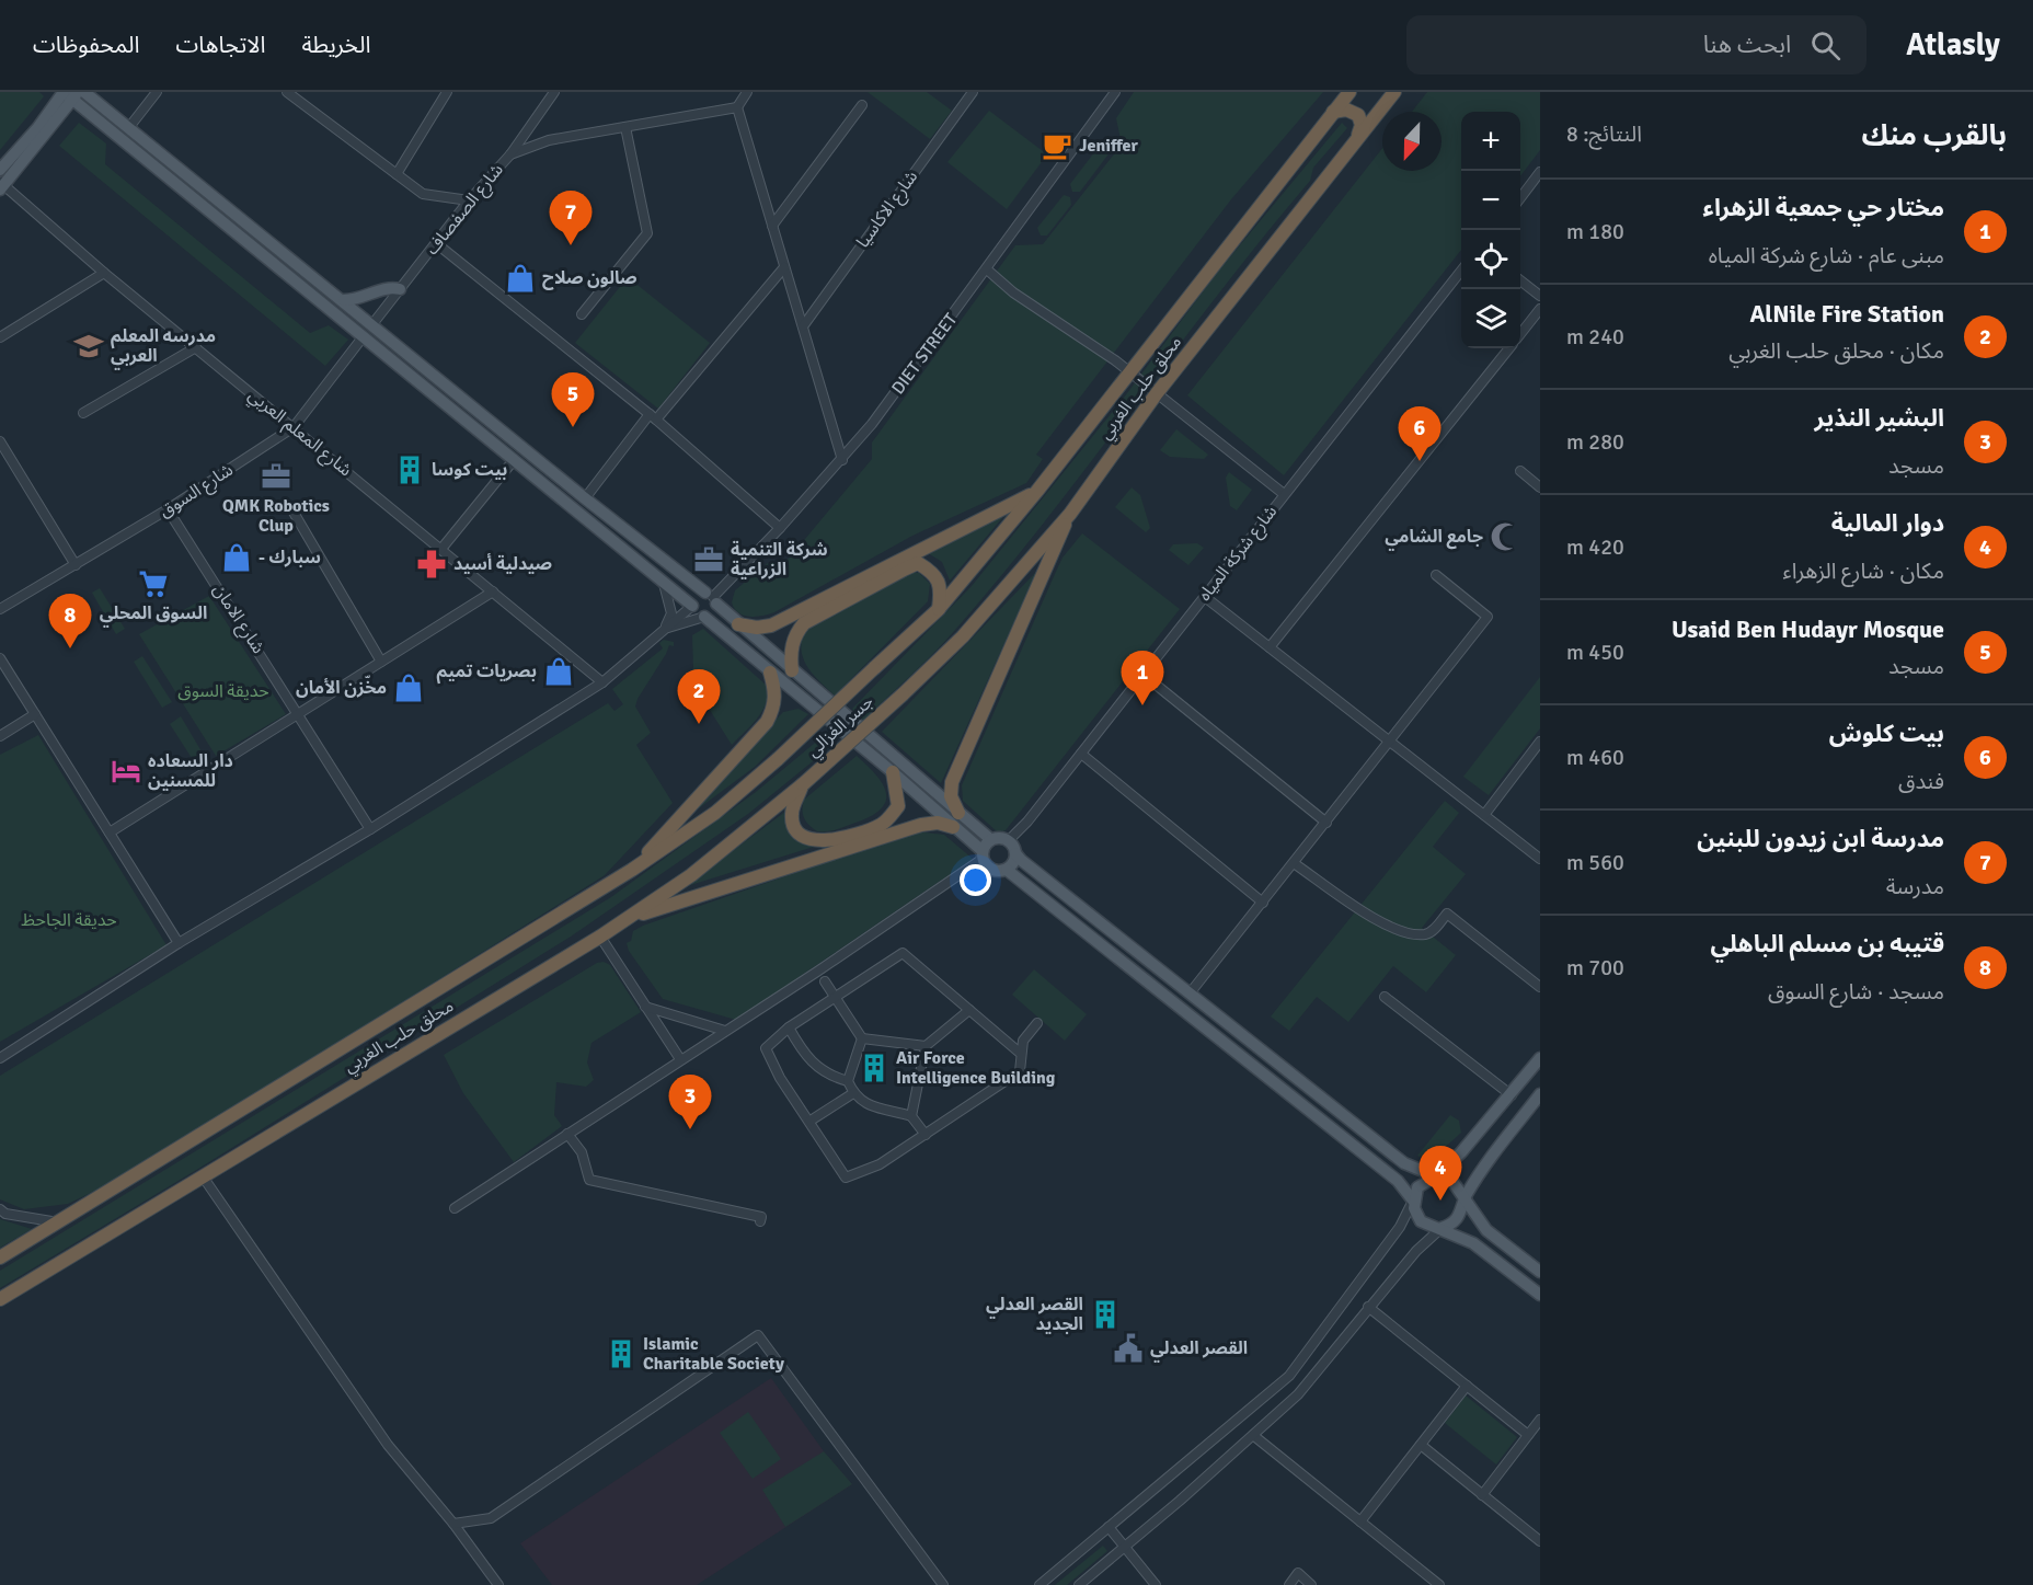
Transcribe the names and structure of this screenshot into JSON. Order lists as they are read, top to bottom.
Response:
{
  "streets": {
    "highway": ["محلق حلب الغربي", "جسر الغزالي"],
    "street": [
      "شارع الصفصاف",
      "شارع الاكاسيا",
      "DIET STREET",
      "شارع المعلم العربي",
      "شارع السوق",
      "شارع شركة المياه",
      "شارع الامان"
    ]
  },
  "crossings": [
    ["محلق حلب الغربي", "جسر الغزالي"],
    ["شارع المعلم العربي", "شارع السوق"],
    ["شارع السوق", "شارع الامان"]
  ],
  "parks": ["حديقة السوق", "حديقة الجاحظ"],
  "places": {
    "cafe": ["Jeniffer"],
    "shop": [
      "صالون صلاح",
      "- سبارك",
      "بصريات تميم",
      "مخّزن الأمان"
    ],
    "school or university": ["مدرسه المعلم العربي"],
    "building": [
      "بيت كوسا",
      "Air Force Intelligence Building",
      "القصر العدلي الجديد",
      "Islamic Charitable Society"
    ],
    "office": ["QMK Robotics Clup", "شركة التنمية الزراعية"],
    "mosque": ["جامع الشامي"],
    "pharmacy": ["صيدلية أسيد"],
    "supermarket": ["السوق المحلي"],
    "hotel": ["دار السعاده للمسنين"],
    "public building": ["القصر العدلي"]
  },
  "north": "bottom",
  "page": {
    "header": "Atlasly",
    "search": "ابحث هنا",
    "nav": ["الخريطة", "الاتجاهات", "المحفوظات"],
    "heading": ["بالقرب منك", "النتائج: 8"],
    "map_buttons": ["+", "−"],
    "list": [
      {
        "mark": "1",
        "name": "مختار حي جمعية الزهراء",
        "note": "مبنى عام · شارع شركة المياه",
        "value": "180 m"
      },
      {
        "mark": "2",
        "name": "AlNile Fire Station",
        "note": "مكان · محلق حلب الغربي",
        "value": "240 m"
      },
      {
        "mark": "3",
        "name": "البشير النذير",
        "note": "مسجد",
        "value": "280 m"
      },
      {
        "mark": "4",
        "name": "دوار المالية",
        "note": "مكان · شارع الزهراء",
        "value": "420 m"
      },
      {
        "mark": "5",
        "name": "Usaid Ben Hudayr Mosque",
        "note": "مسجد",
        "value": "450 m"
      },
      {
        "mark": "6",
        "name": "بيت كلوش",
        "note": "فندق",
        "value": "460 m"
      },
      {
        "mark": "7",
        "name": "مدرسة ابن زيدون للبنين",
        "note": "مدرسة",
        "value": "560 m"
      },
      {
        "mark": "8",
        "name": "قتيبه بن مسلم الباهلي",
        "note": "مسجد · شارع السوق",
        "value": "700 m"
      }
    ],
    "pins": [
      "7",
      "5",
      "6",
      "8",
      "1",
      "2",
      "3",
      "4"
    ]
  }
}
